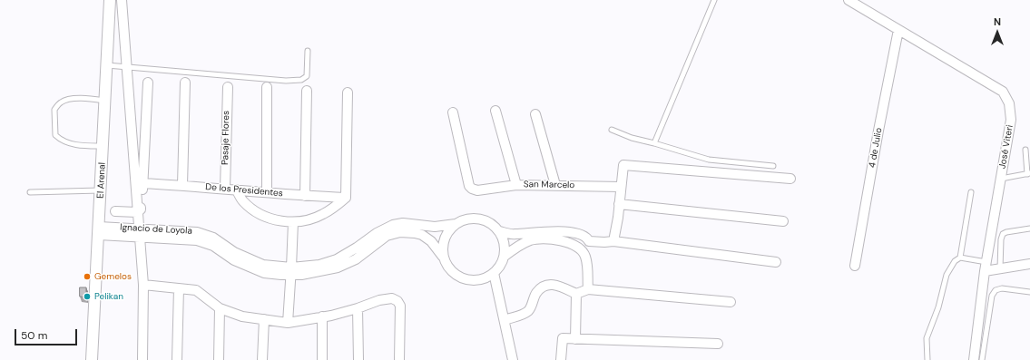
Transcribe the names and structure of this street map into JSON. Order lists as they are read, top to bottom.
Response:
{
  "streets": {
    "street": [
      "Pasaje Flores",
      "José Viteri",
      "4 de Julio",
      "El Arenal",
      "San Marcelo",
      "De los Presidentes",
      "Ignacio de Loyola"
    ]
  },
  "crossings": [
    ["Pasaje Flores", "De los Presidentes"],
    ["José Viteri", "4 de Julio"],
    ["El Arenal", "Ignacio de Loyola"]
  ],
  "places": ["Gemelos", "Pelikan"],
  "scale_bar": "50 m",
  "north": "top"
}
